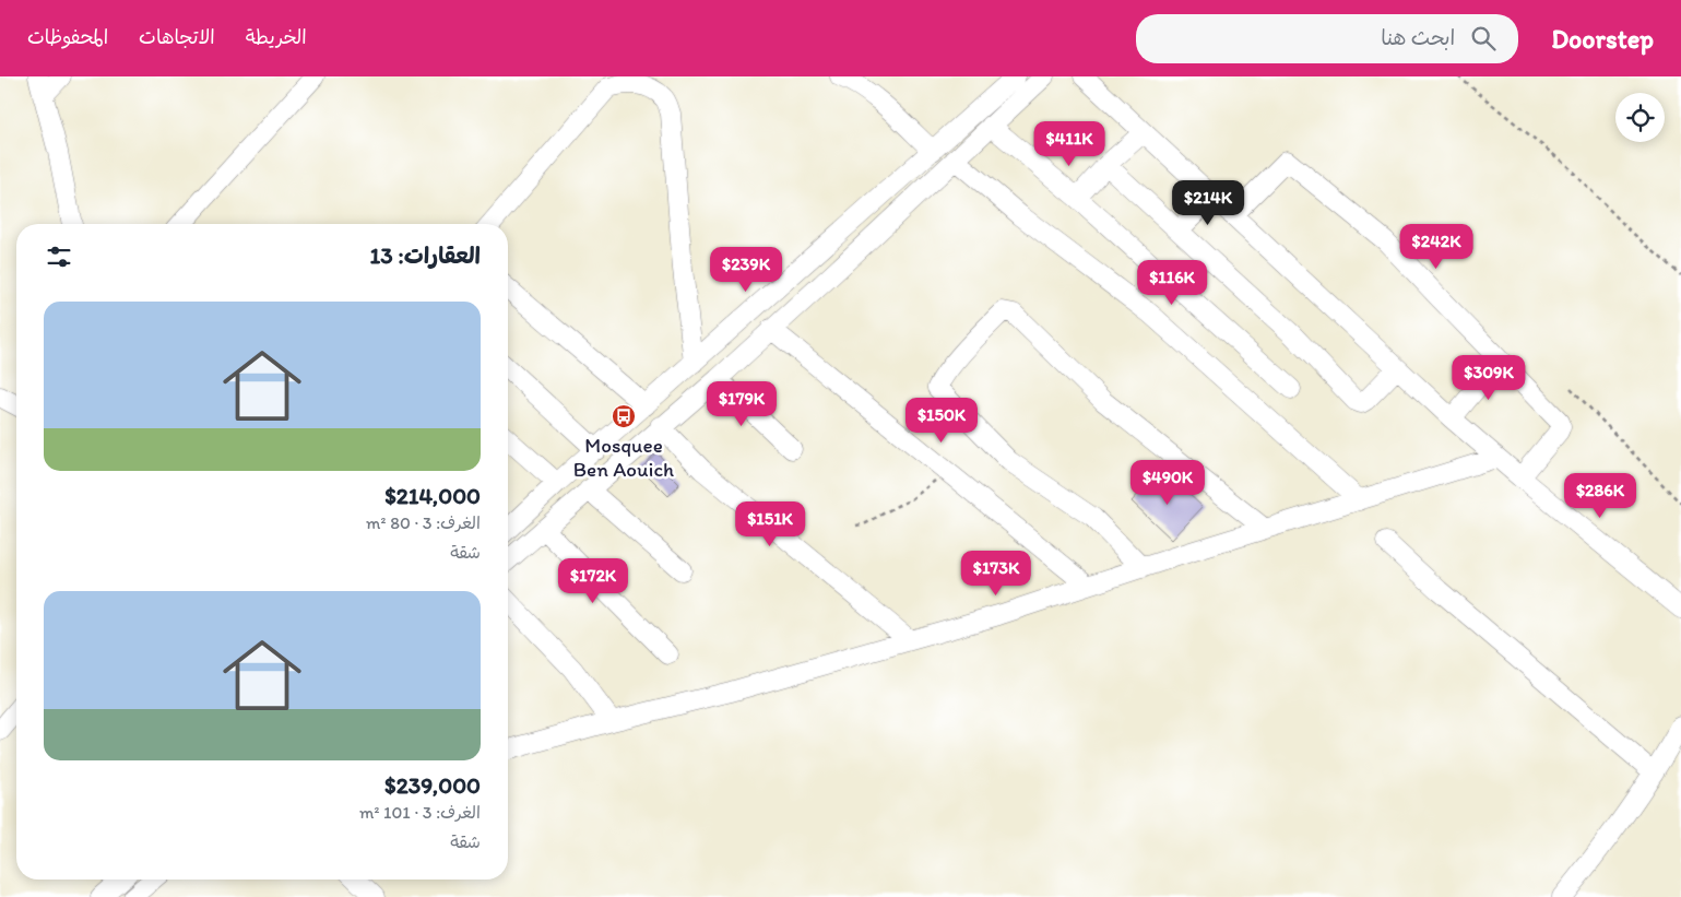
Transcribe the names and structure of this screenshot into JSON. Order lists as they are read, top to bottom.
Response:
{
  "places": {
    "bus stop": ["Mosquee Ben Aouich"]
  },
  "page": {
    "header": "Doorstep",
    "search": "ابحث هنا",
    "nav": ["الخريطة", "الاتجاهات", "المحفوظات"],
    "price": [
      "$411K",
      "$214K",
      "$242K",
      "$239K",
      "$116K",
      "$309K",
      "$179K",
      "$150K",
      "$490K",
      "$286K",
      "$151K",
      "$173K",
      "$172K"
    ],
    "heading": "العقارات: 13",
    "list": [
      {
        "name": "$214,000",
        "note": "الغرف: 3 · 80 m² · شقة"
      },
      {
        "name": "$239,000",
        "note": "الغرف: 3 · 101 m² · شقة"
      }
    ]
  }
}
